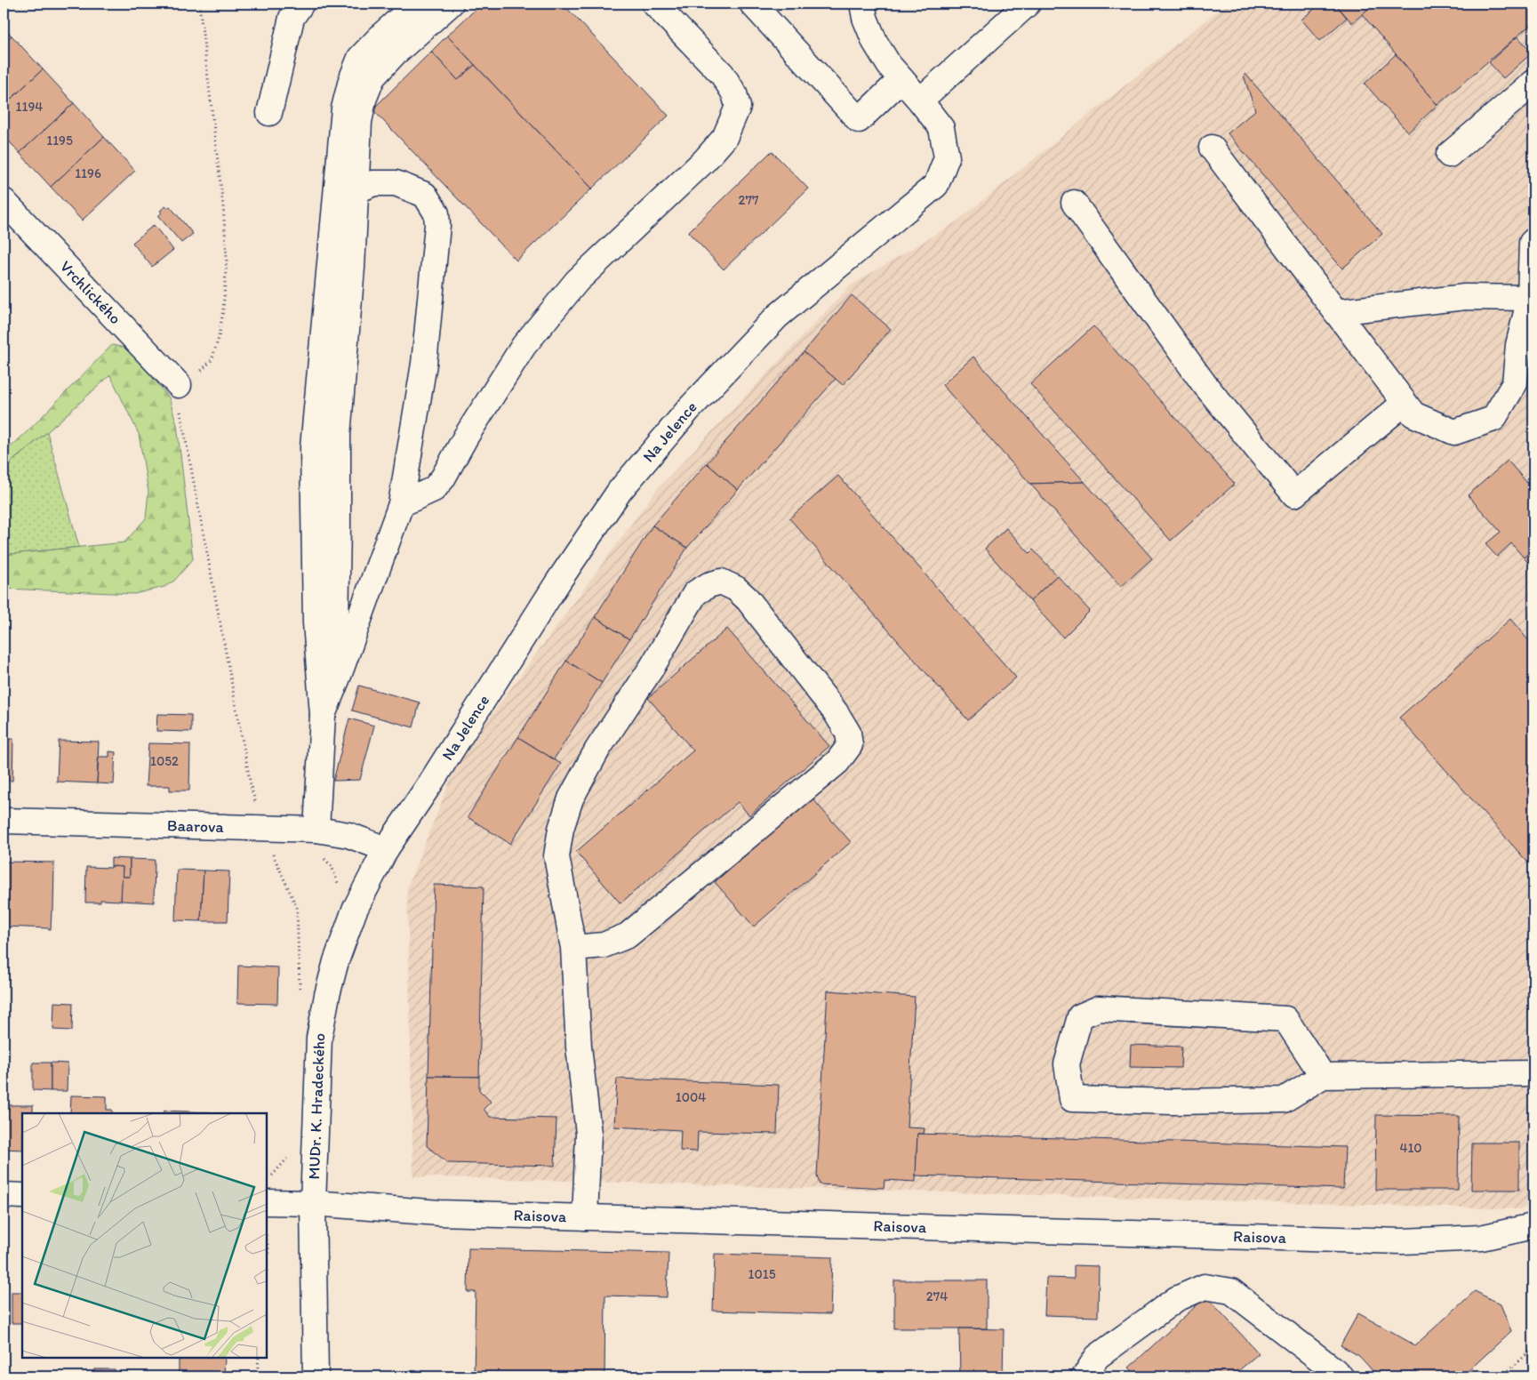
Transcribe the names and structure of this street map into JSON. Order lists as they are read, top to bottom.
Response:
{
  "streets": {
    "street": [
      "Vrchlického",
      "Na Jelence",
      "Baarova",
      "MUDr. K. Hradeckého",
      "Raisova"
    ]
  },
  "crossings": [
    ["Na Jelence", "Baarova"],
    ["Na Jelence", "MUDr. K. Hradeckého"],
    ["Baarova", "MUDr. K. Hradeckého"],
    ["MUDr. K. Hradeckého", "Raisova"]
  ],
  "house_numbers": [
    "1194",
    "1195",
    "1196",
    "277",
    "1052",
    "1004",
    "410",
    "1015",
    "274"
  ]
}
